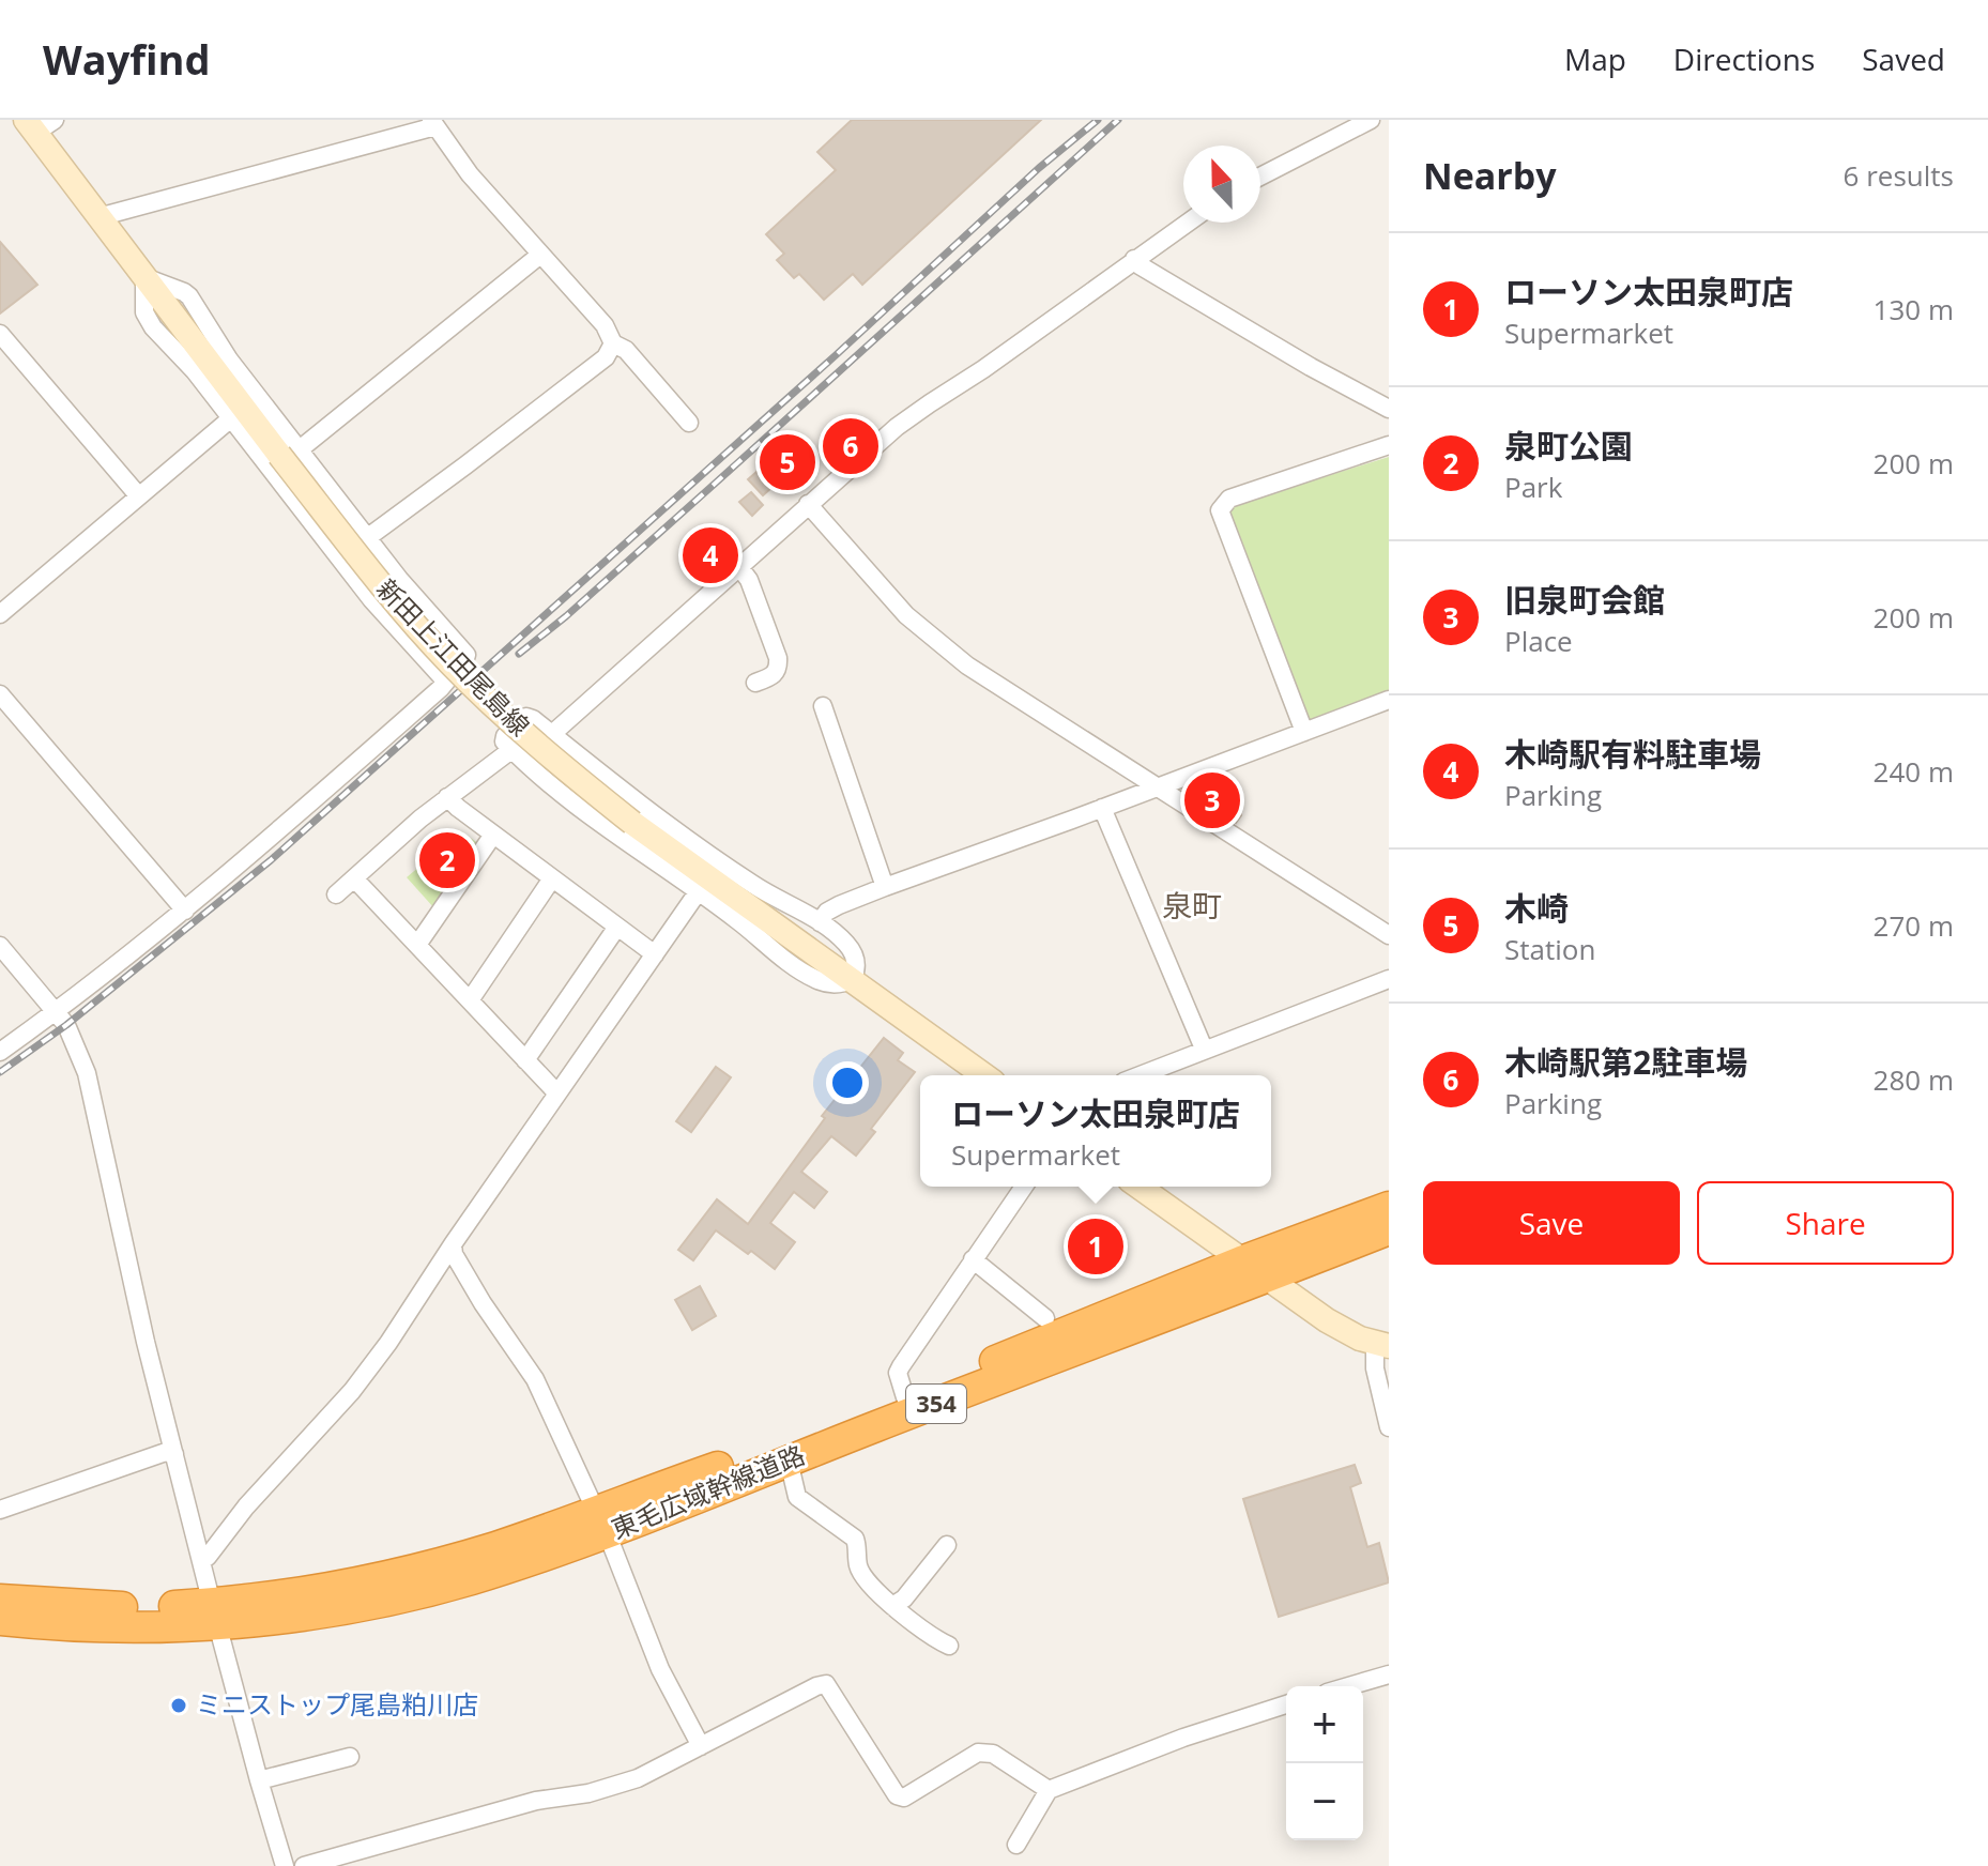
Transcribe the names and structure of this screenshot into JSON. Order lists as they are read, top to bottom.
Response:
{
  "streets": {
    "highway": ["354", "東毛広域幹線道路"],
    "main road": ["新田上江田尾島線"]
  },
  "districts": ["泉町"],
  "places": ["ミニストップ尾島粕川店"],
  "north": "top",
  "page": {
    "header": "Wayfind",
    "nav": ["Map", "Directions", "Saved"],
    "heading": ["Nearby", "6 results"],
    "list": [
      {
        "mark": "1",
        "name": "ローソン太田泉町店",
        "note": "Supermarket",
        "value": "130 m"
      },
      {
        "mark": "2",
        "name": "泉町公園",
        "note": "Park",
        "value": "200 m"
      },
      {
        "mark": "3",
        "name": "旧泉町会館",
        "note": "Place",
        "value": "200 m"
      },
      {
        "mark": "4",
        "name": "木崎駅有料駐車場",
        "note": "Parking",
        "value": "240 m"
      },
      {
        "mark": "5",
        "name": "木崎",
        "note": "Station",
        "value": "270 m"
      },
      {
        "mark": "6",
        "name": "木崎駅第2駐車場",
        "note": "Parking",
        "value": "280 m"
      }
    ],
    "pins": [
      "6",
      "5",
      "4",
      "3",
      "2",
      "1"
    ],
    "popup": ["ローソン太田泉町店", "Supermarket"],
    "buttons": ["Save", "Share"],
    "map_buttons": ["+", "−"]
  }
}
